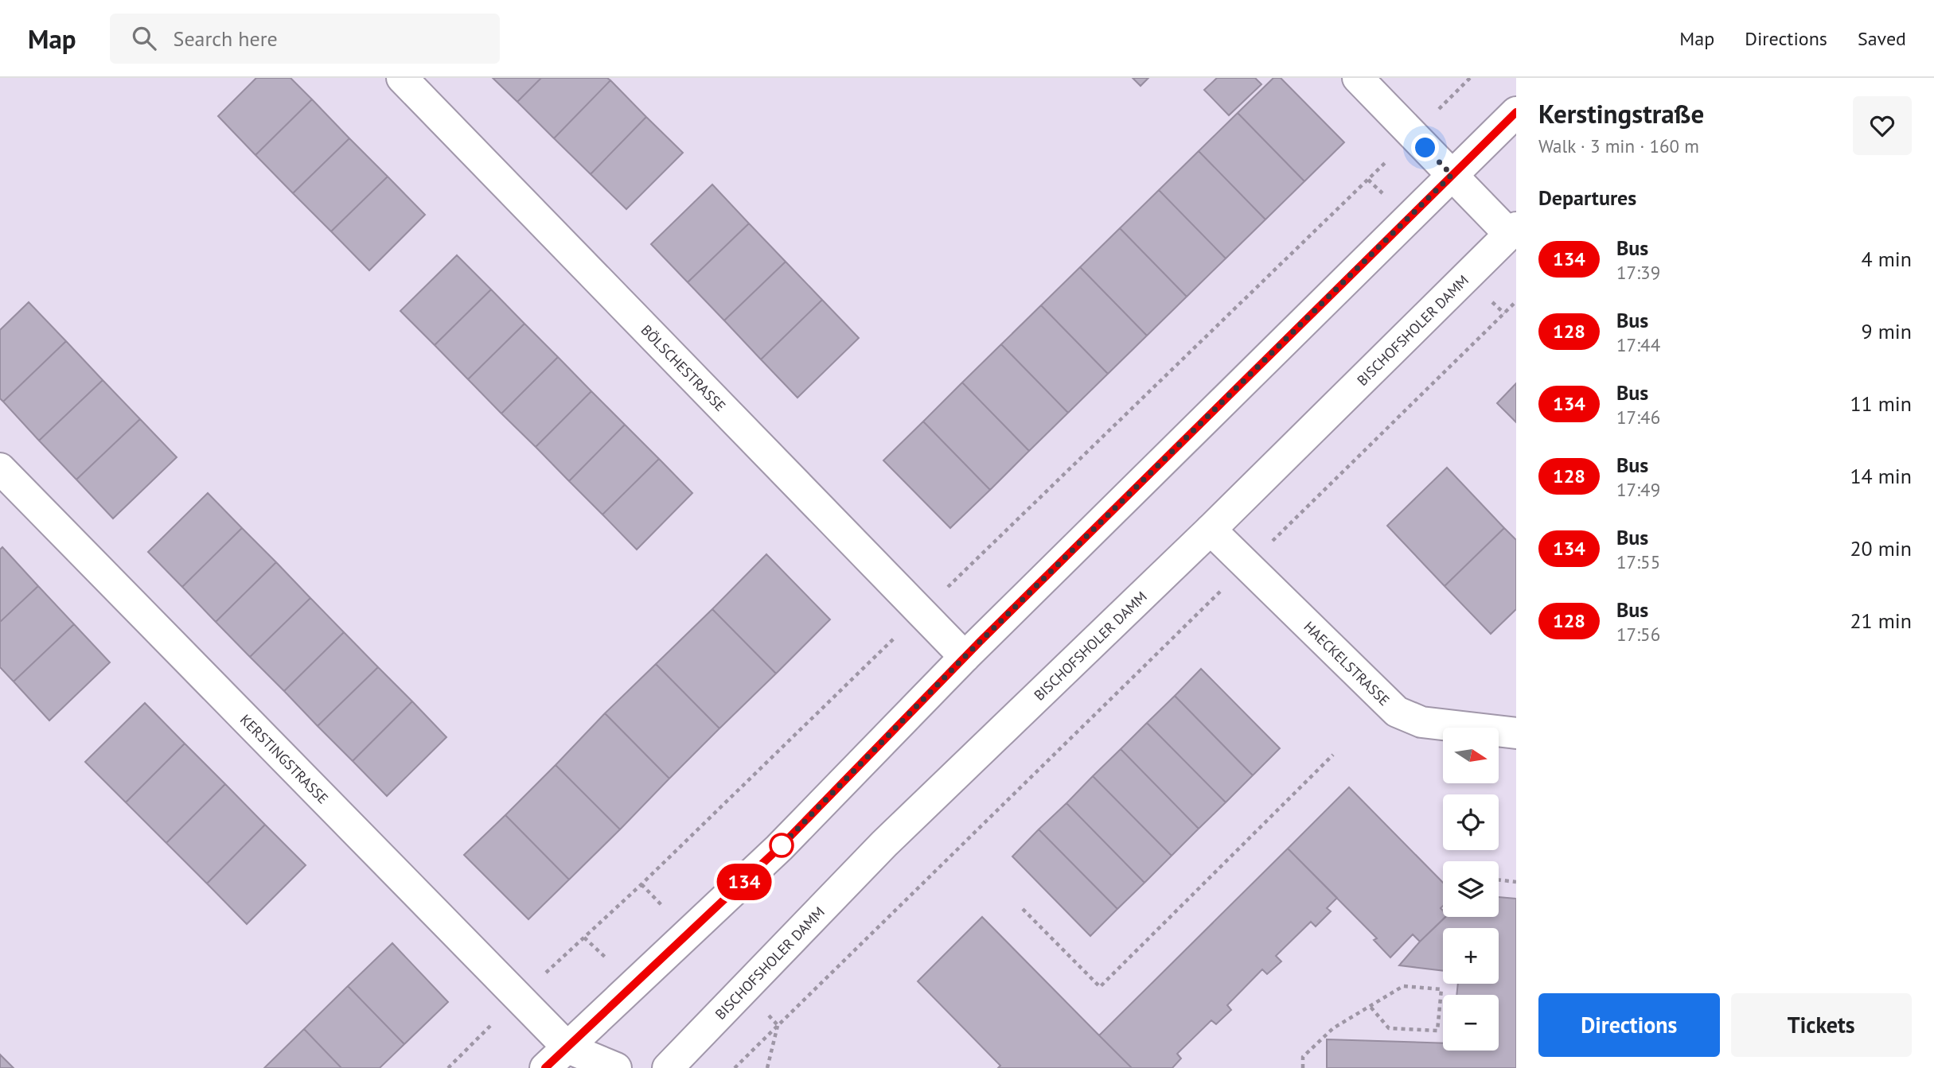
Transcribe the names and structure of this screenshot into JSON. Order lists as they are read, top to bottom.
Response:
{
  "streets": {
    "main road": [
      "BISCHOFSHOLER DAMM",
      "BÖLSCHESTRASSE",
      "HAECKELSTRASSE",
      "KERSTINGSTRASSE"
    ]
  },
  "crossings": [
    ["BISCHOFSHOLER DAMM", "HAECKELSTRASSE"]
  ],
  "lines": ["bus line 134"],
  "north": "right",
  "page": {
    "header": "Map",
    "search": "Search here",
    "nav": ["Map", "Directions", "Saved"],
    "on_map": "134",
    "heading": [
      ["Kerstingstraße", "Walk · 3 min · 160 m"],
      "Departures"
    ],
    "list": [
      {
        "mark": "134",
        "name": "Bus",
        "note": "17:39",
        "value": "4 min"
      },
      {
        "mark": "128",
        "name": "Bus",
        "note": "17:44",
        "value": "9 min"
      },
      {
        "mark": "134",
        "name": "Bus",
        "note": "17:46",
        "value": "11 min"
      },
      {
        "mark": "128",
        "name": "Bus",
        "note": "17:49",
        "value": "14 min"
      },
      {
        "mark": "134",
        "name": "Bus",
        "note": "17:55",
        "value": "20 min"
      },
      {
        "mark": "128",
        "name": "Bus",
        "note": "17:56",
        "value": "21 min"
      }
    ],
    "map_buttons": ["+", "−"],
    "buttons": ["Directions", "Tickets"]
  }
}
